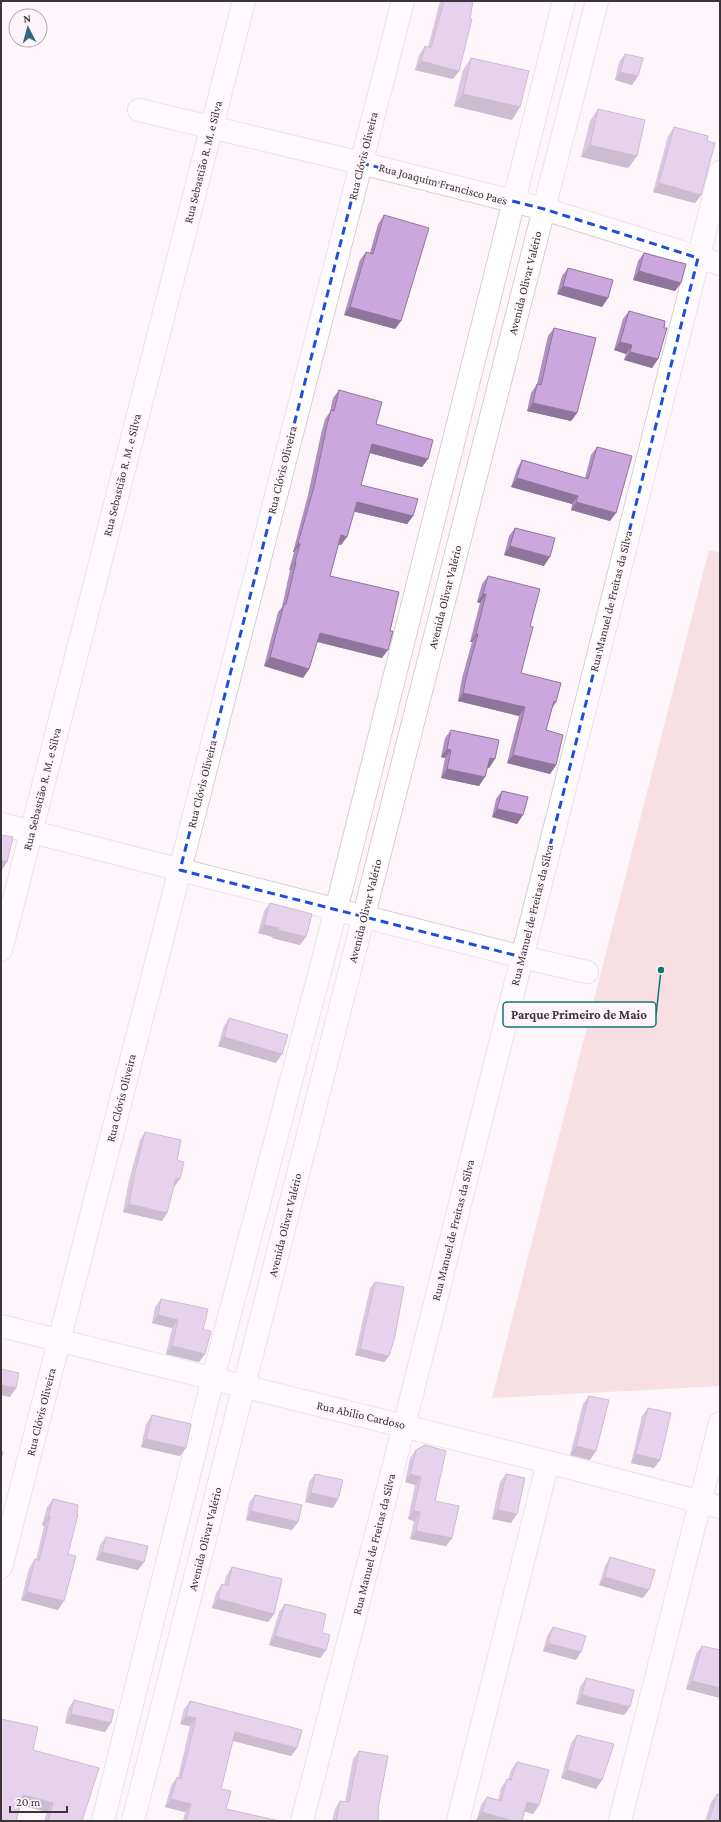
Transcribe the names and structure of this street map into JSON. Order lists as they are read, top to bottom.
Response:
{
  "streets": {
    "street": [
      "Rua Clóvis Oliveira",
      "Rua Sebastião R. M. e Silva",
      "Rua Joaquim Francisco Paes",
      "Avenida Olivar Valério",
      "Rua Manuel de Freitas da Silva",
      "Rua Abilio Cardoso"
    ]
  },
  "crossings": [
    ["Rua Clóvis Oliveira", "Rua Joaquim Francisco Paes"],
    ["Rua Clóvis Oliveira", "Rua Abilio Cardoso"],
    ["Rua Sebastião R. M. e Silva", "Rua Joaquim Francisco Paes"],
    ["Rua Joaquim Francisco Paes", "Avenida Olivar Valério"],
    ["Rua Joaquim Francisco Paes", "Rua Manuel de Freitas da Silva"],
    ["Avenida Olivar Valério", "Rua Abilio Cardoso"],
    ["Rua Manuel de Freitas da Silva", "Rua Abilio Cardoso"]
  ],
  "places": ["Parque Primeiro de Maio"],
  "scale_bar": "20 m",
  "north": "top"
}
